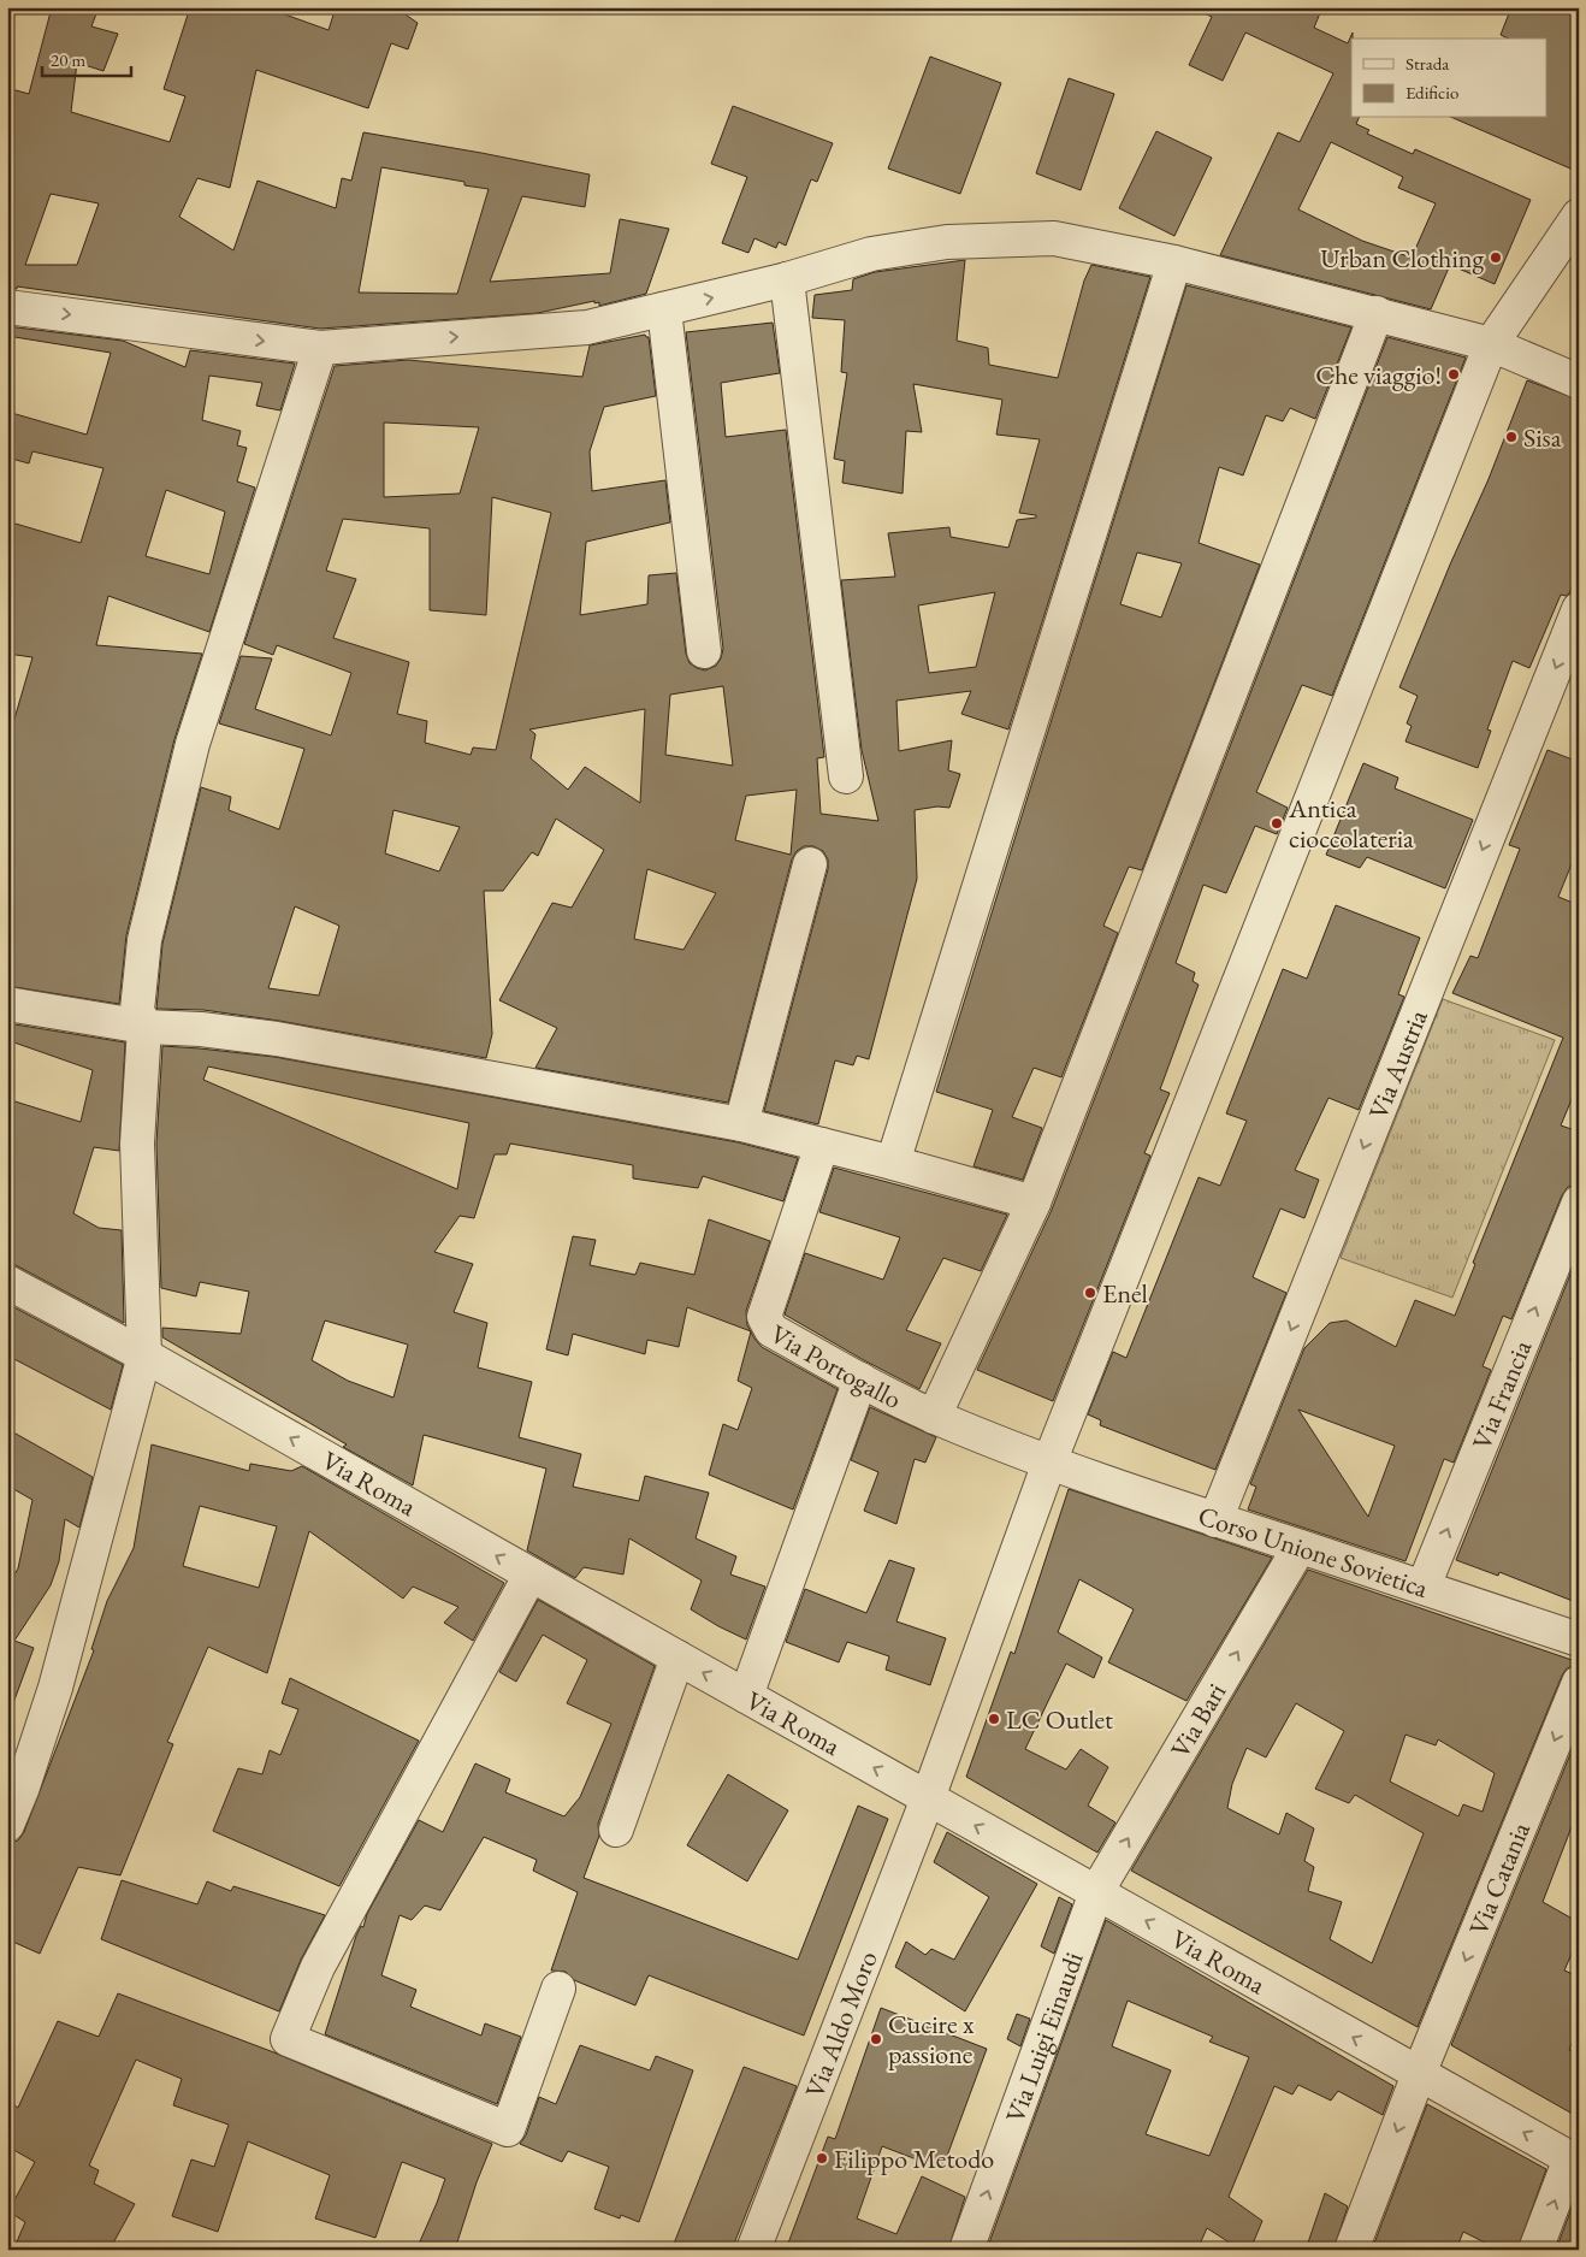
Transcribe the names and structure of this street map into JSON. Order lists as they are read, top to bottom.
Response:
{
  "streets": {
    "street": [
      "Via Austria",
      "Via Portogallo",
      "Via Francia",
      "Via Roma",
      "Corso Unione Sovietica",
      "Via Bari",
      "Via Catania",
      "Via Aldo Moro",
      "Via Luigi Einaudi"
    ]
  },
  "crossings": [
    ["Via Austria", "Corso Unione Sovietica"],
    ["Via Portogallo", "Corso Unione Sovietica"],
    ["Via Portogallo", "Via Aldo Moro"],
    ["Via Francia", "Corso Unione Sovietica"],
    ["Via Roma", "Via Bari"],
    ["Via Roma", "Via Catania"],
    ["Via Roma", "Via Aldo Moro"],
    ["Via Roma", "Via Luigi Einaudi"],
    ["Corso Unione Sovietica", "Via Bari"],
    ["Corso Unione Sovietica", "Via Aldo Moro"],
    ["Via Bari", "Via Luigi Einaudi"]
  ],
  "one_way": [
    "Via Francia",
    "Via Roma",
    "Via Bari",
    "Via Catania",
    "Via Luigi Einaudi"
  ],
  "places": [
    "Urban Clothing",
    "Che viaggio!",
    "Sisa",
    "Antica cioccolateria",
    "Enel",
    "LC Outlet",
    "Cucire x passione",
    "Filippo Metodo"
  ],
  "legend": ["Strada", "Edificio"],
  "scale_bar": "20 m"
}
